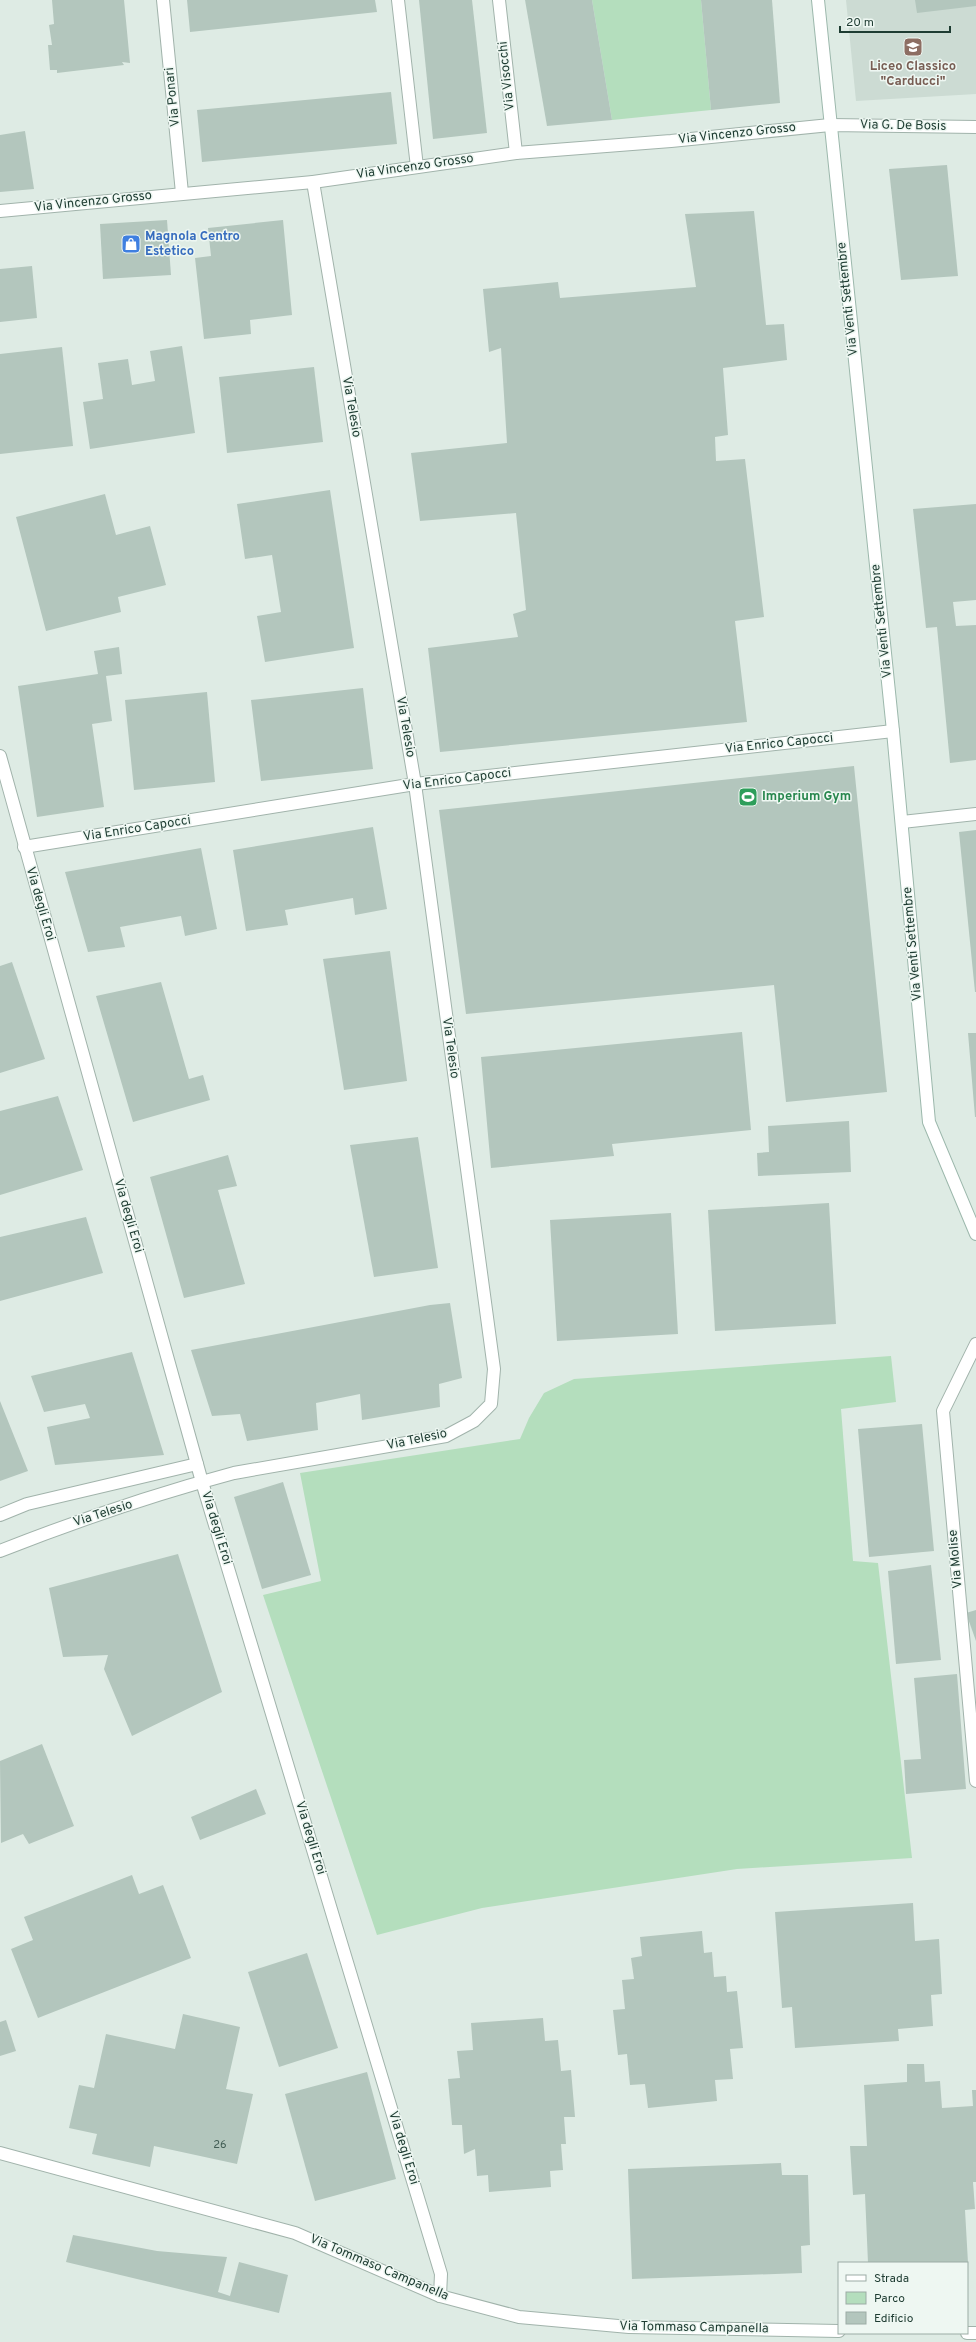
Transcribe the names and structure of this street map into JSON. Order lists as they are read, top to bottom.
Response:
{
  "streets": {
    "street": [
      "Via Visocchi",
      "Via Ponari",
      "Via G. De Bosis",
      "Via Vincenzo Grosso",
      "Via Venti Settembre",
      "Via Telesio",
      "Via Enrico Capocci",
      "Via degli Eroi",
      "Via Molise",
      "Via Tommaso Campanella"
    ]
  },
  "crossings": [
    ["Via Visocchi", "Via Vincenzo Grosso"],
    ["Via Ponari", "Via Vincenzo Grosso"],
    ["Via G. De Bosis", "Via Vincenzo Grosso"],
    ["Via G. De Bosis", "Via Venti Settembre"],
    ["Via Vincenzo Grosso", "Via Venti Settembre"],
    ["Via Vincenzo Grosso", "Via Telesio"],
    ["Via Venti Settembre", "Via Enrico Capocci"],
    ["Via Telesio", "Via Enrico Capocci"],
    ["Via Telesio", "Via degli Eroi"],
    ["Via Enrico Capocci", "Via degli Eroi"],
    ["Via degli Eroi", "Via Tommaso Campanella"]
  ],
  "places": {
    "school or university": ["Liceo Classico \"Carducci\""],
    "shop": ["Magnola Centro Estetico"],
    "sports": ["Imperium Gym"]
  },
  "house_numbers": ["26"],
  "legend": ["Strada", "Parco", "Edificio"],
  "scale_bar": "20 m"
}
